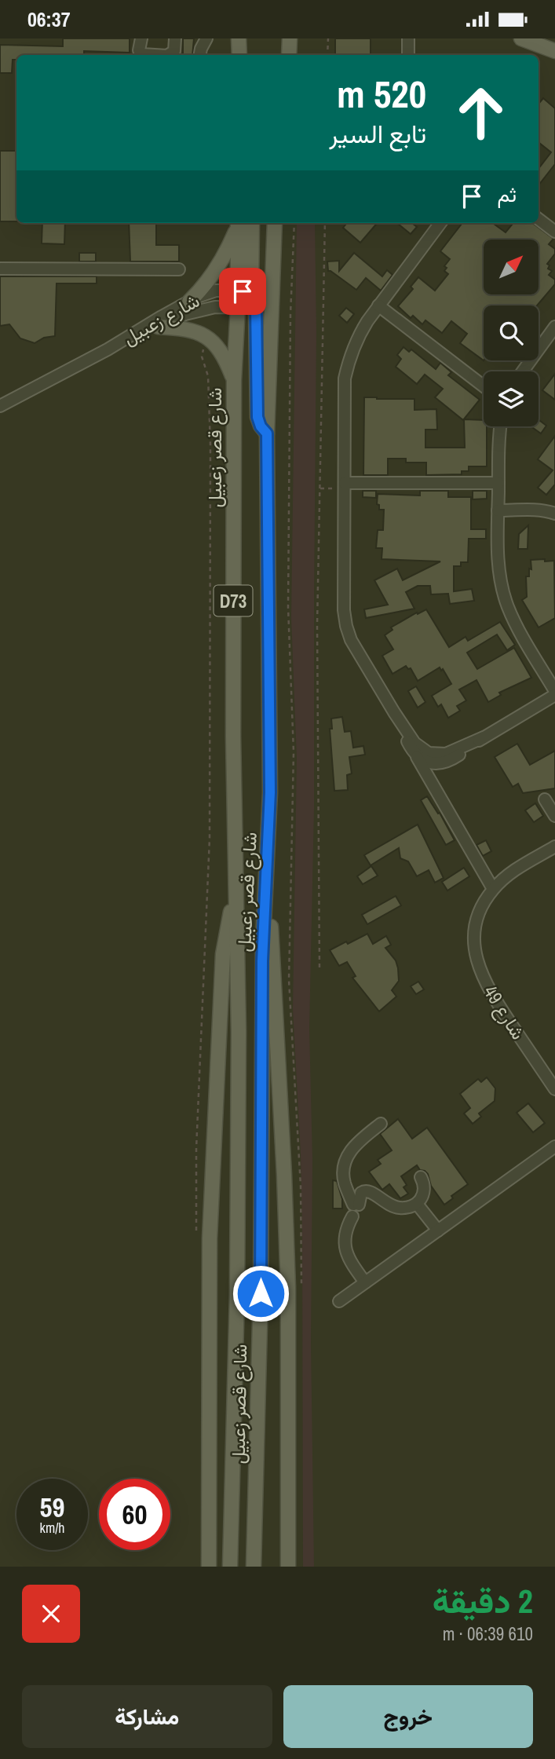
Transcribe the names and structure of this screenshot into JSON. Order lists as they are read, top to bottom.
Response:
{
  "streets": {
    "main road": ["شارع قصر زعبيل", "D73"],
    "street": ["شارع زعبيل", "شارع 49"]
  },
  "crossings": [
    ["شارع زعبيل", "شارع قصر زعبيل"]
  ],
  "north": "top right",
  "page": {
    "status": "06:37",
    "turn": ["520 m", "تابع السير"],
    "then": "ثم",
    "speed": "59 km/h",
    "limit": "60",
    "heading": ["2 دقيقة", "610 m · 06:39"],
    "buttons": ["خروج", "مشاركة"]
  }
}
